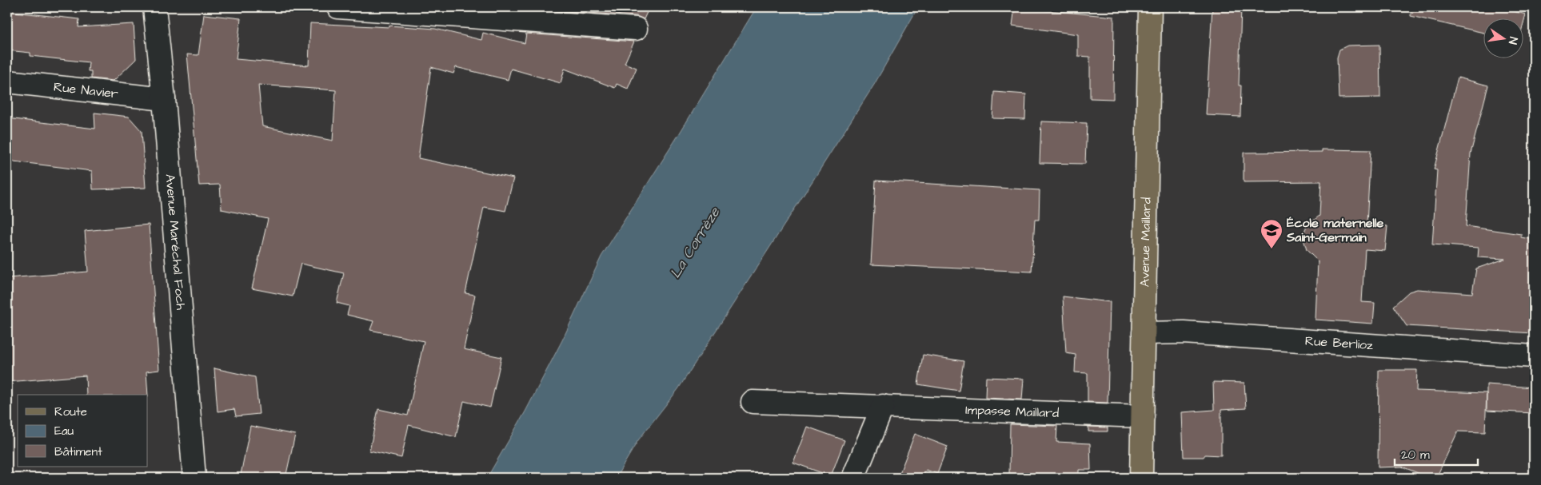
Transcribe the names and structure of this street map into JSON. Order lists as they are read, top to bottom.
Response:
{
  "streets": {
    "main road": ["Avenue Maillard"],
    "street": [
      "Rue Navier",
      "Avenue Maréchal Foch",
      "Rue Berlioz",
      "Impasse Maillard"
    ]
  },
  "crossings": [
    ["Rue Navier", "Avenue Maréchal Foch"],
    ["Avenue Maillard", "Rue Berlioz"],
    ["Avenue Maillard", "Impasse Maillard"]
  ],
  "water": ["La Corrèze"],
  "places": {
    "school or university": ["École maternelle Saint-Germain"]
  },
  "legend": ["Route", "Eau", "Bâtiment"],
  "scale_bar": "20 m",
  "north": "right"
}
